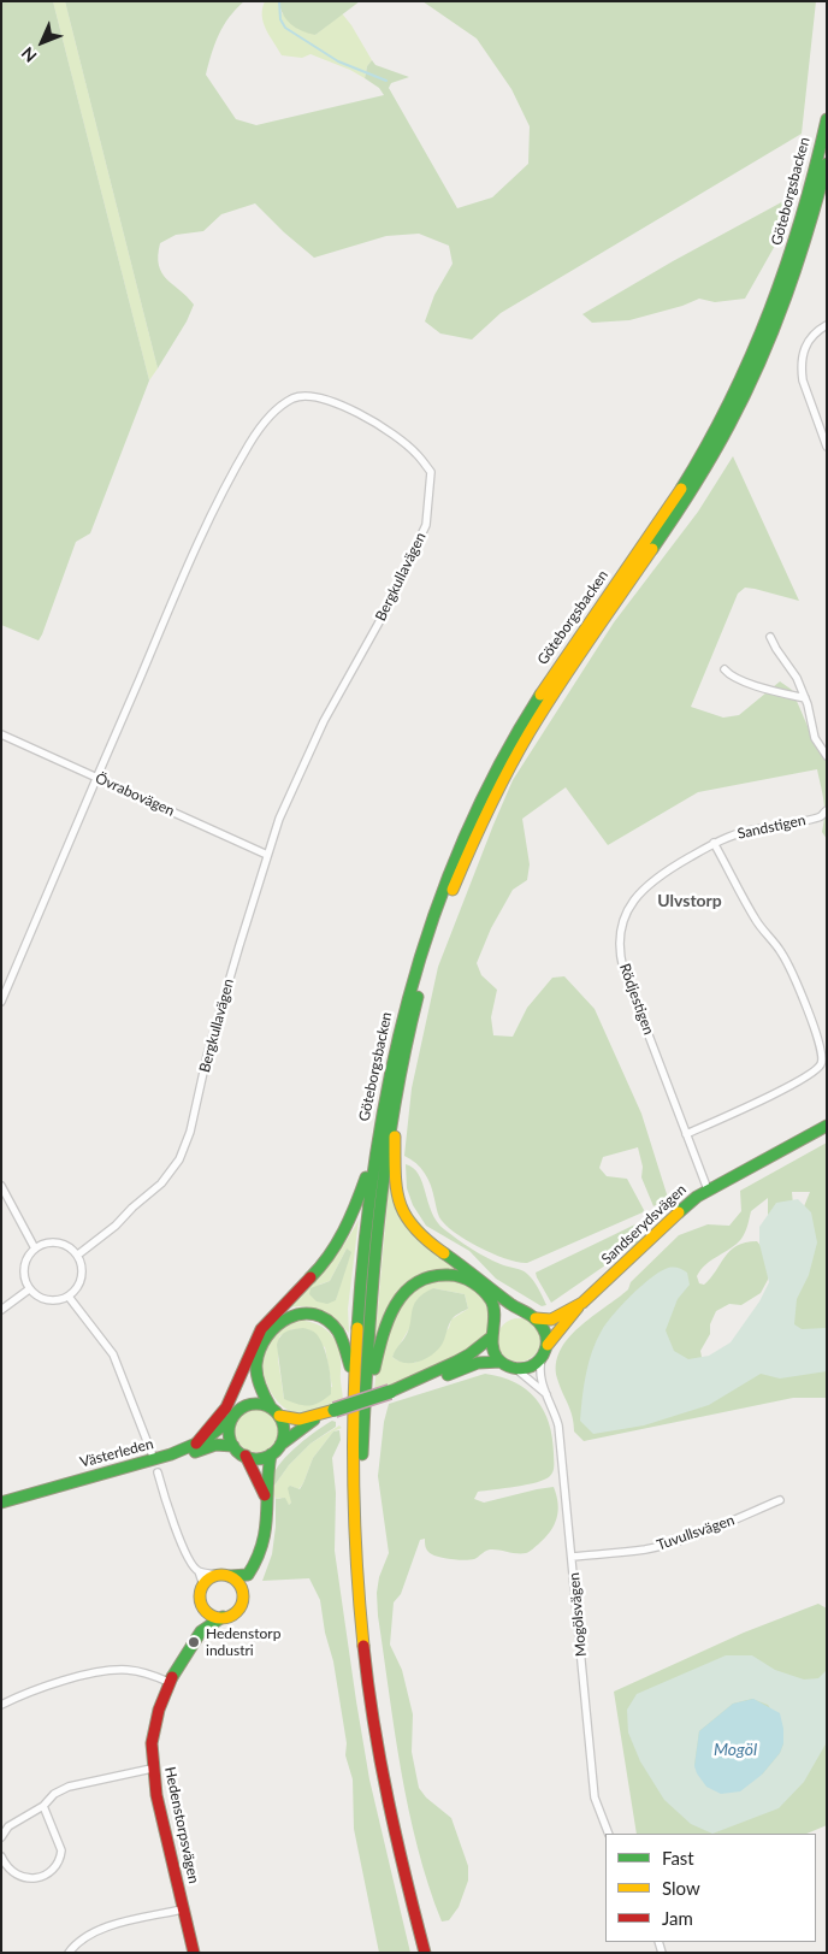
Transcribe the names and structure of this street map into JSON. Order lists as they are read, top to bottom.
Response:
{
  "streets": {
    "main road": [
      "Göteborgsbacken",
      "Sandserydsvägen",
      "Västerleden",
      "Hedenstorpsvägen"
    ],
    "street": [
      "Bergkullavägen",
      "Övrabovägen",
      "Sandstigen",
      "Rödjestigen",
      "Tuvullsvägen",
      "Mogölsvägen"
    ]
  },
  "crossings": [
    ["Bergkullavägen", "Övrabovägen"],
    ["Sandstigen", "Rödjestigen"],
    ["Rödjestigen", "Sandserydsvägen"],
    ["Sandserydsvägen", "Mogölsvägen"],
    ["Tuvullsvägen", "Mogölsvägen"]
  ],
  "districts": ["Ulvstorp"],
  "water": ["Mogöl"],
  "places": ["Hedenstorp industri"],
  "legend": ["Fast", "Slow", "Jam"],
  "north": "bottom left"
}
